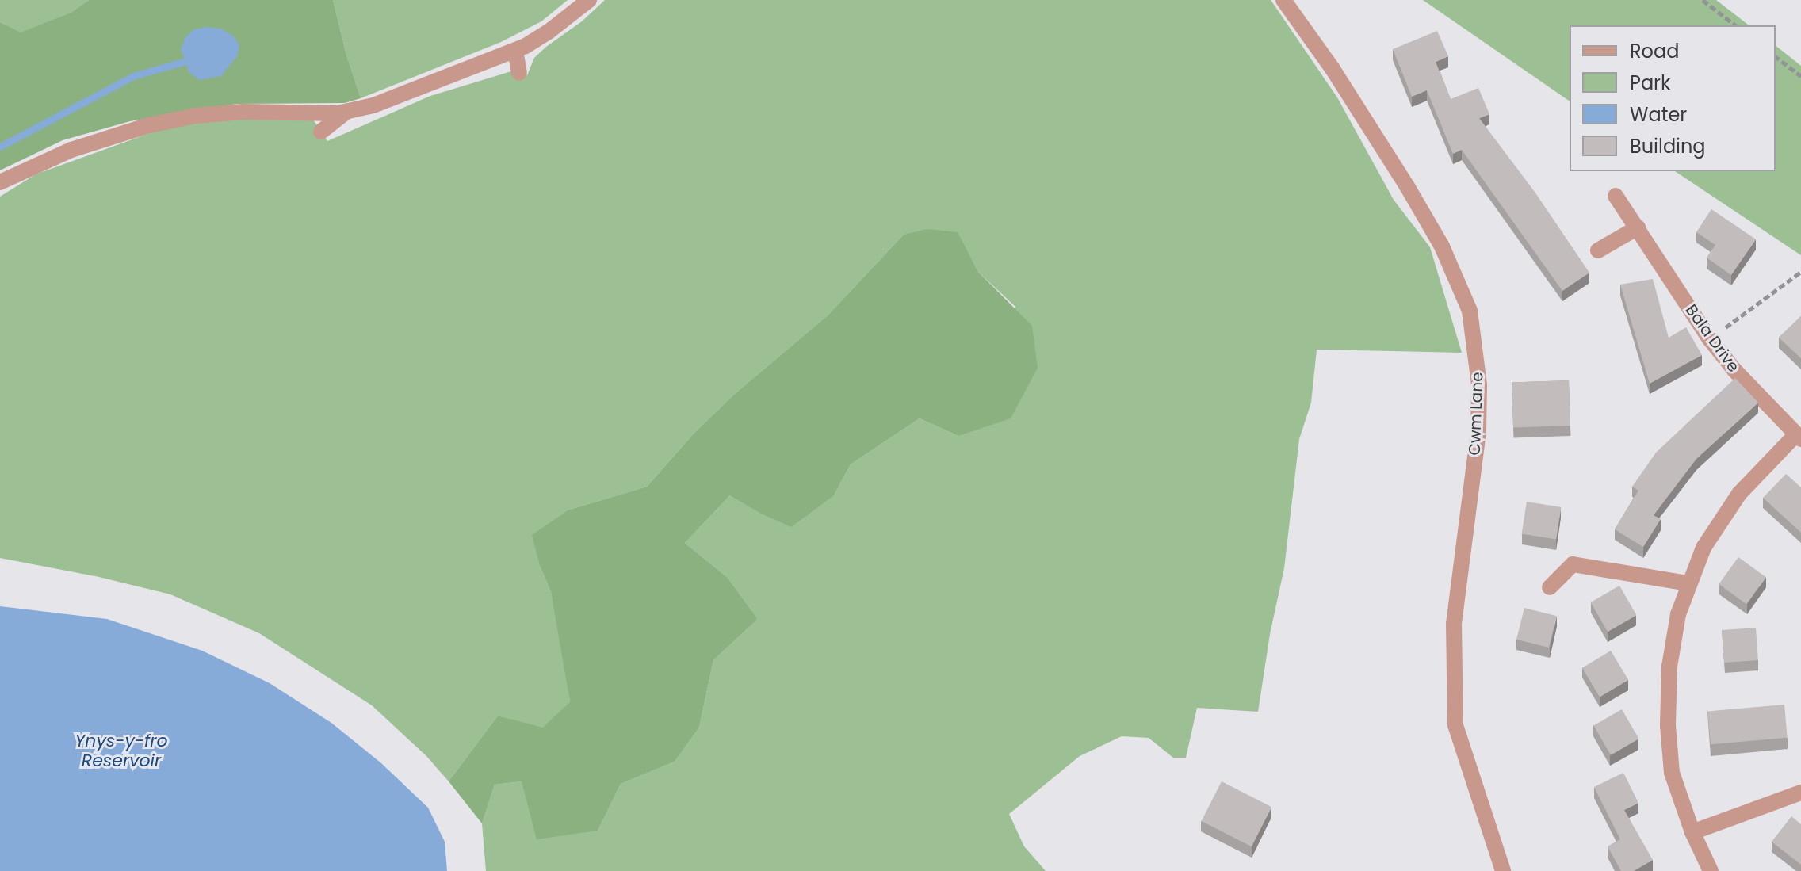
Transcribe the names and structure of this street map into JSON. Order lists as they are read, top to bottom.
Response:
{
  "streets": {
    "street": ["Bala Drive", "Cwm Lane"]
  },
  "water": ["Ynys-y-fro Reservoir"],
  "legend": [
    "Road",
    "Park",
    "Water",
    "Building"
  ]
}
